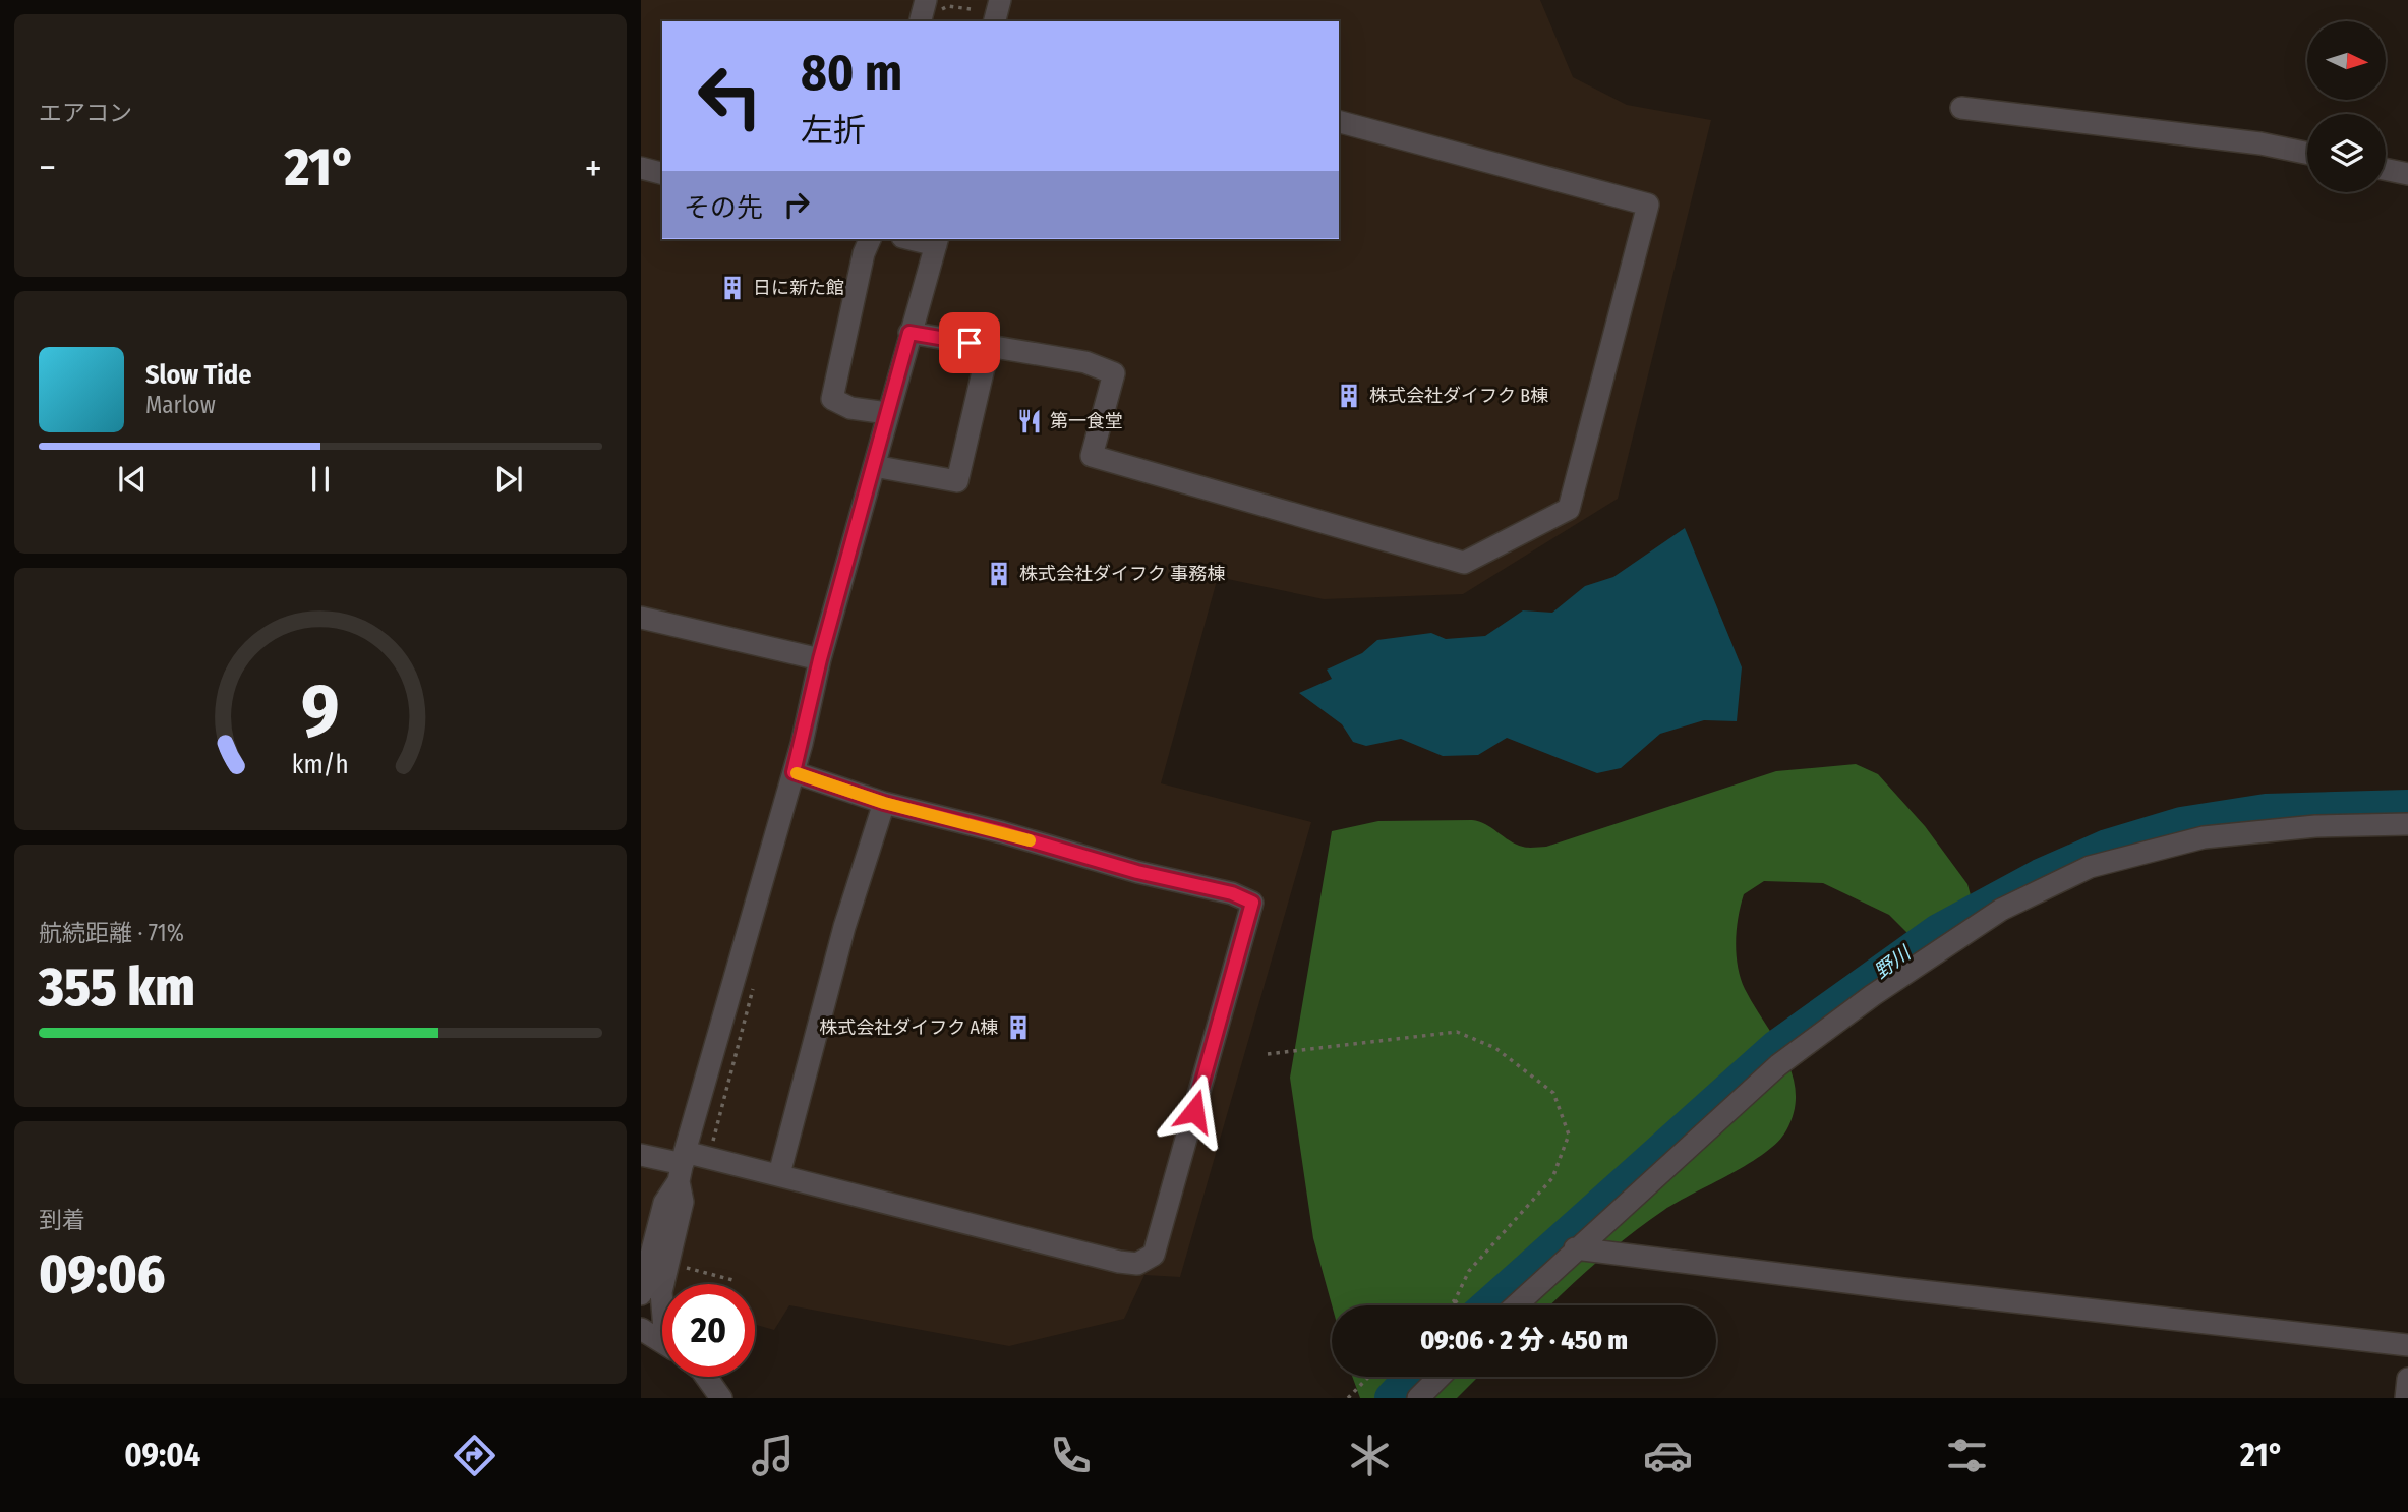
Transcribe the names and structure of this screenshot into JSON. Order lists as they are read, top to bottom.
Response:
{
  "water": ["野川"],
  "places": {
    "building": [
      "日に新た館",
      "株式会社ダイフク B棟",
      "株式会社ダイフク 事務棟",
      "株式会社ダイフク A棟"
    ],
    "restaurant": ["第一食堂"]
  },
  "north": "right",
  "page": {
    "tile": [
      "エアコン",
      ["航続距離 · 71%", "355 km"],
      ["到着", "09:06"]
    ],
    "turn": ["80 m", "左折"],
    "heat": ["−", "21°", "+"],
    "then": "その先",
    "song": ["Slow Tide", "Marlow"],
    "limit": "20",
    "trip": "09:06 · 2 分 · 450 m",
    "tabs": ["09:04", "21°"],
    "gauge": ["9", "km/h"]
  }
}
